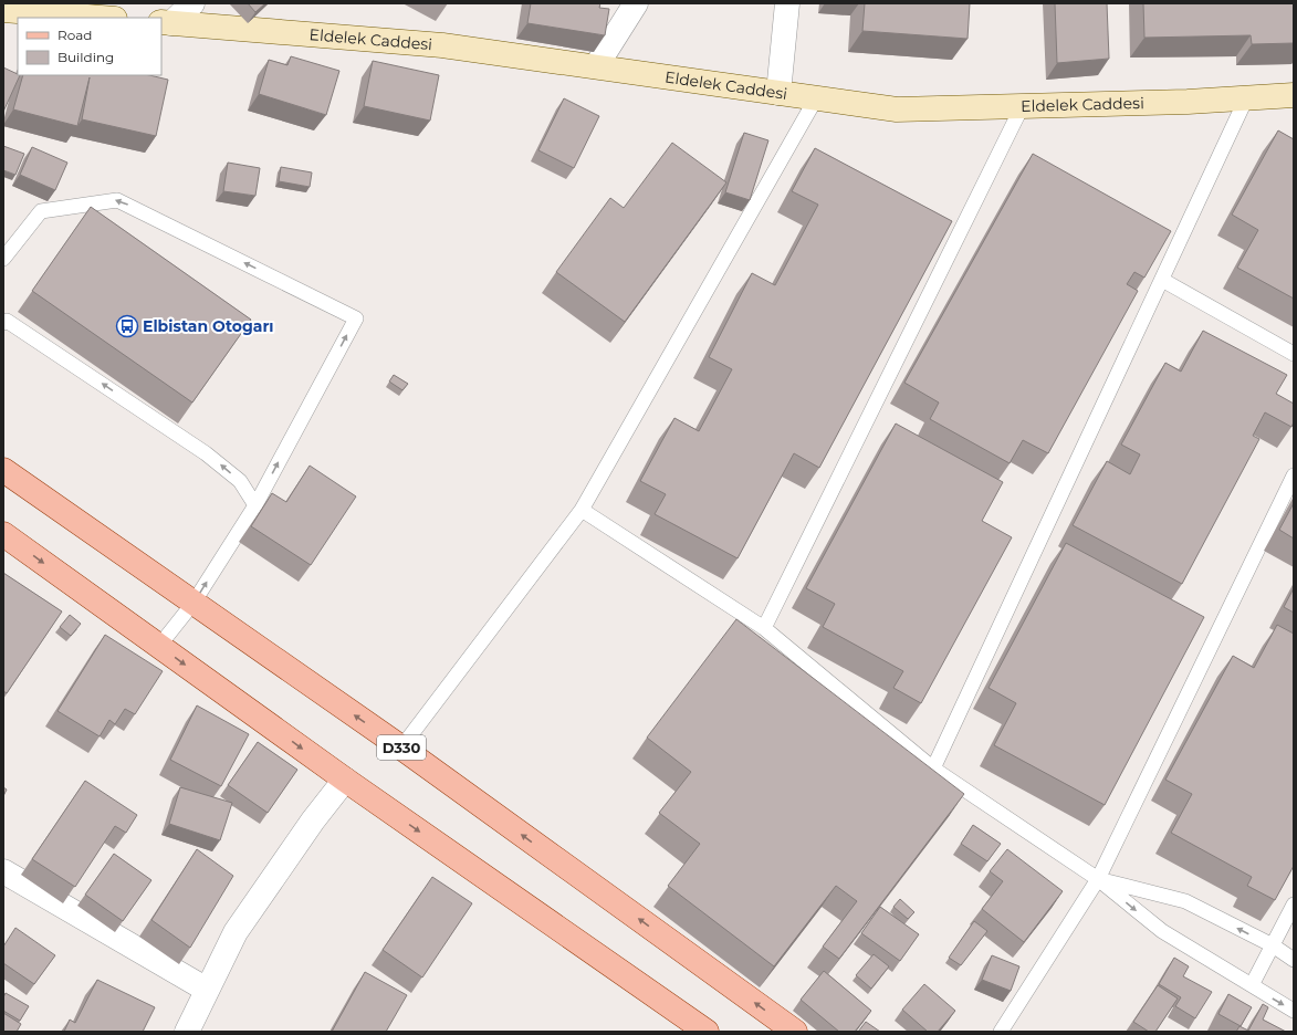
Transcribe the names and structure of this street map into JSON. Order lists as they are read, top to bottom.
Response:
{
  "streets": {
    "main road": ["D330"],
    "street": ["Eldelek Caddesi"]
  },
  "places": {
    "bus stop": ["Elbistan Otogarı"]
  },
  "legend": ["Road", "Building"]
}
